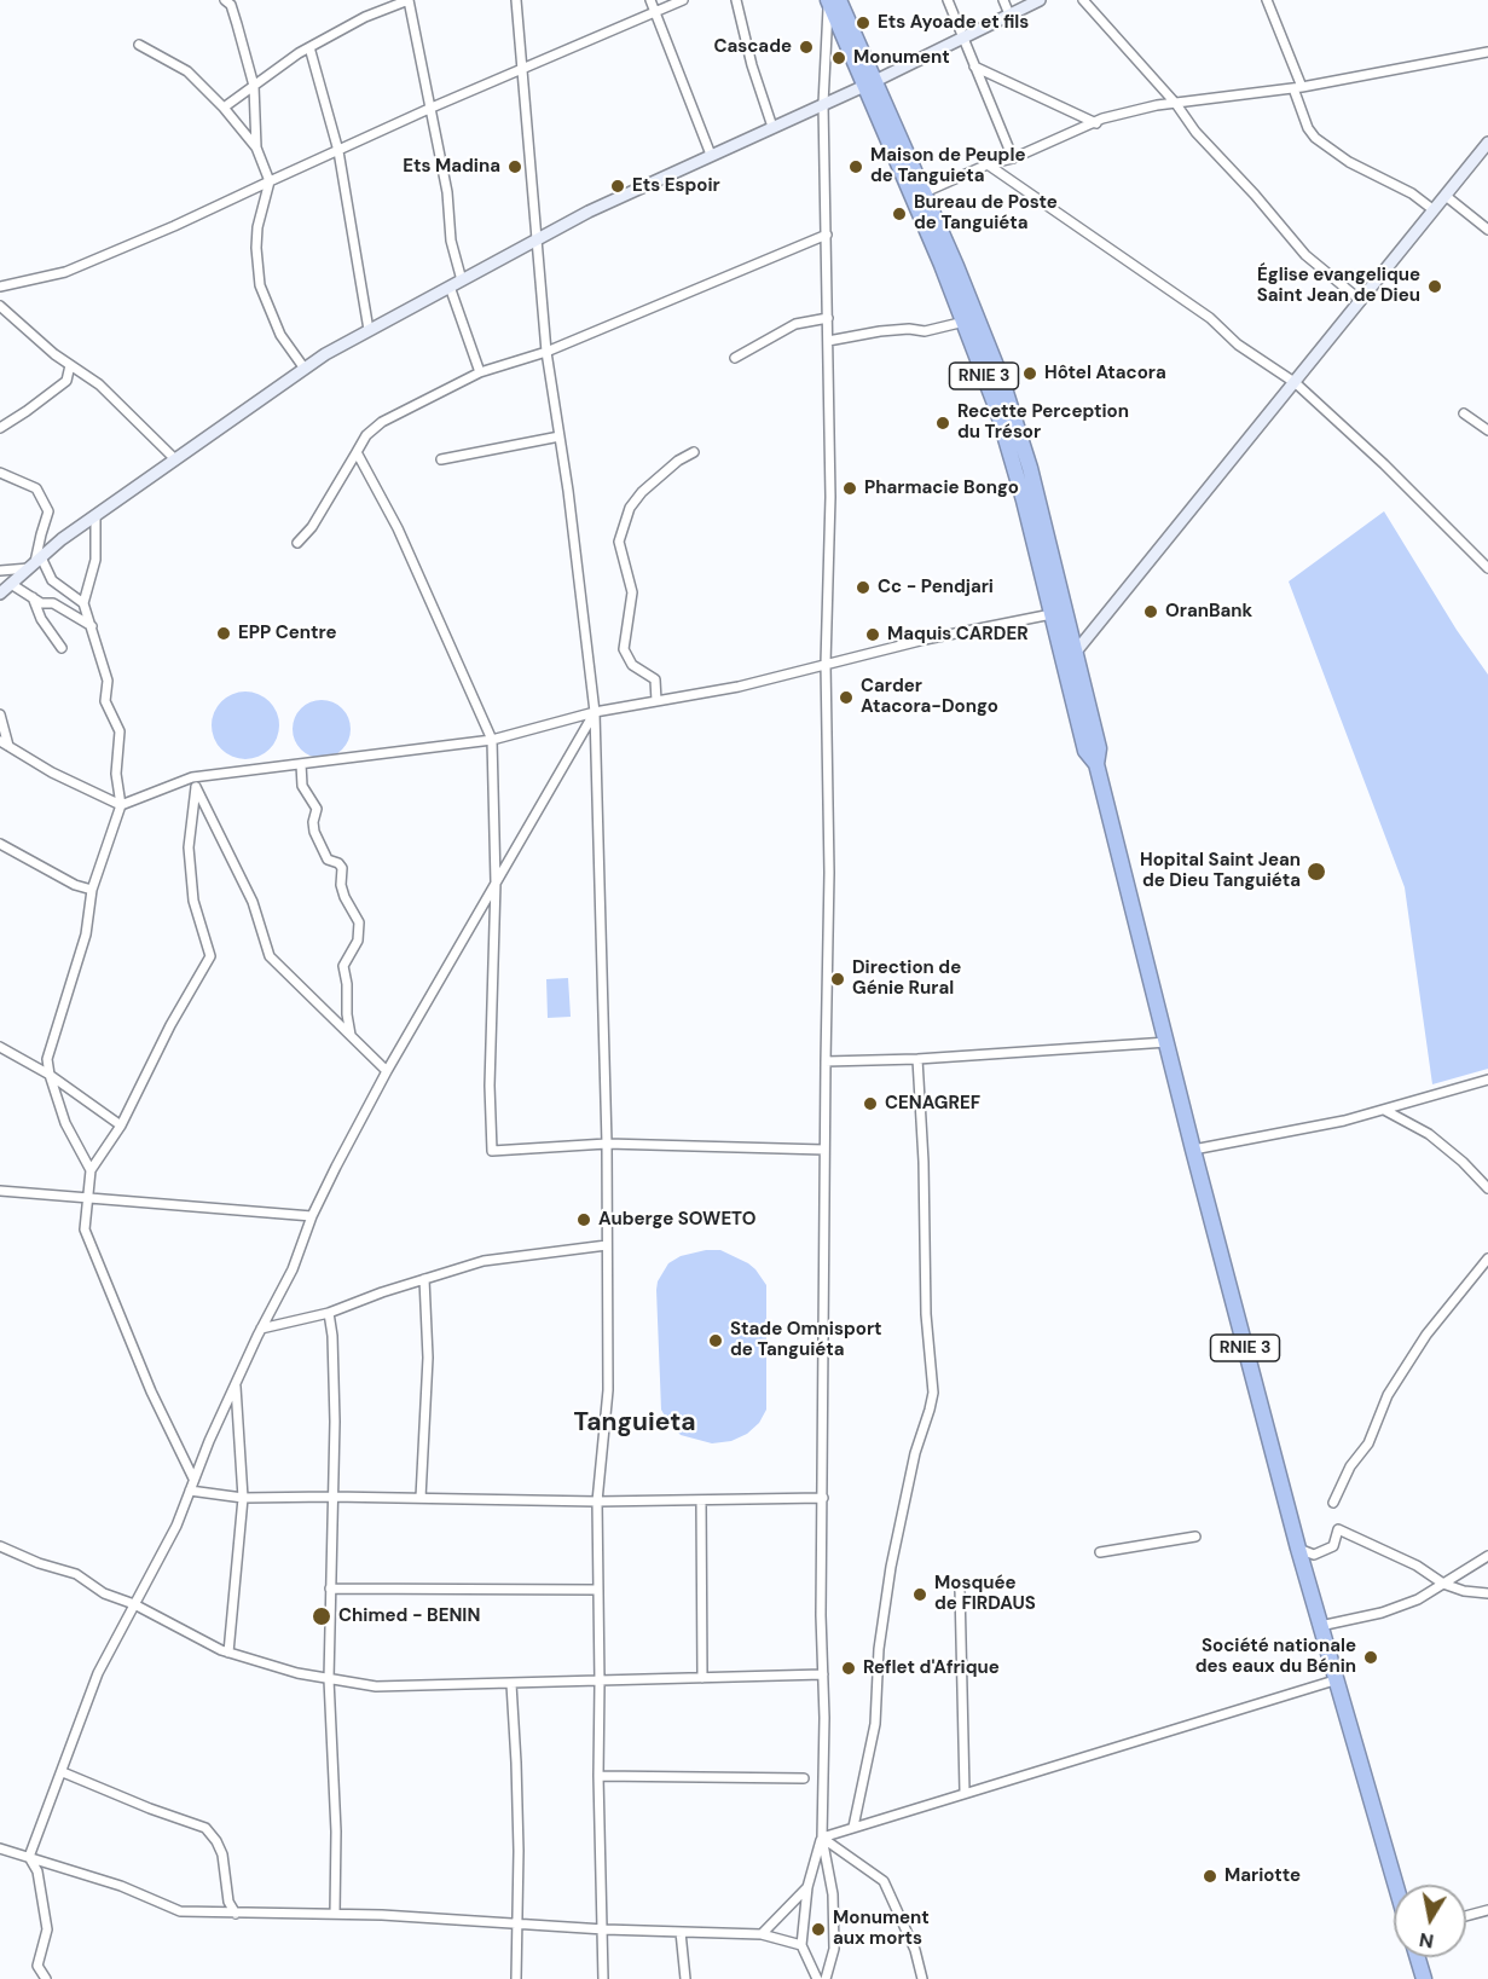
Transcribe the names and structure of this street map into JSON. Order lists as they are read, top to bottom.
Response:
{
  "streets": {
    "highway": ["RNIE 3"]
  },
  "districts": ["Tanguieta"],
  "places": [
    "Ets Ayoade et fils",
    "Cascade",
    "Monument",
    "Ets Madina",
    "Maison de Peuple de Tanguieta",
    "Ets Espoir",
    "Bureau de Poste de Tanguiéta",
    "Église evangelique Saint Jean de Dieu",
    "Hôtel Atacora",
    "Recette Perception du Trésor",
    "Pharmacie Bongo",
    "Cc - Pendjari",
    "OranBank",
    "EPP Centre",
    "Maquis CARDER",
    "Carder Atacora-Dongo",
    "Hopital Saint Jean de Dieu Tanguiéta",
    "Direction de Génie Rural",
    "CENAGREF",
    "Auberge SOWETO",
    "Stade Omnisport de Tanguiéta",
    "Mosquée de FIRDAUS",
    "Chimed - BENIN",
    "Société nationale des eaux du Bénin",
    "Reflet d'Afrique",
    "Mariotte",
    "Monument aux morts"
  ],
  "north": "bottom"
}
